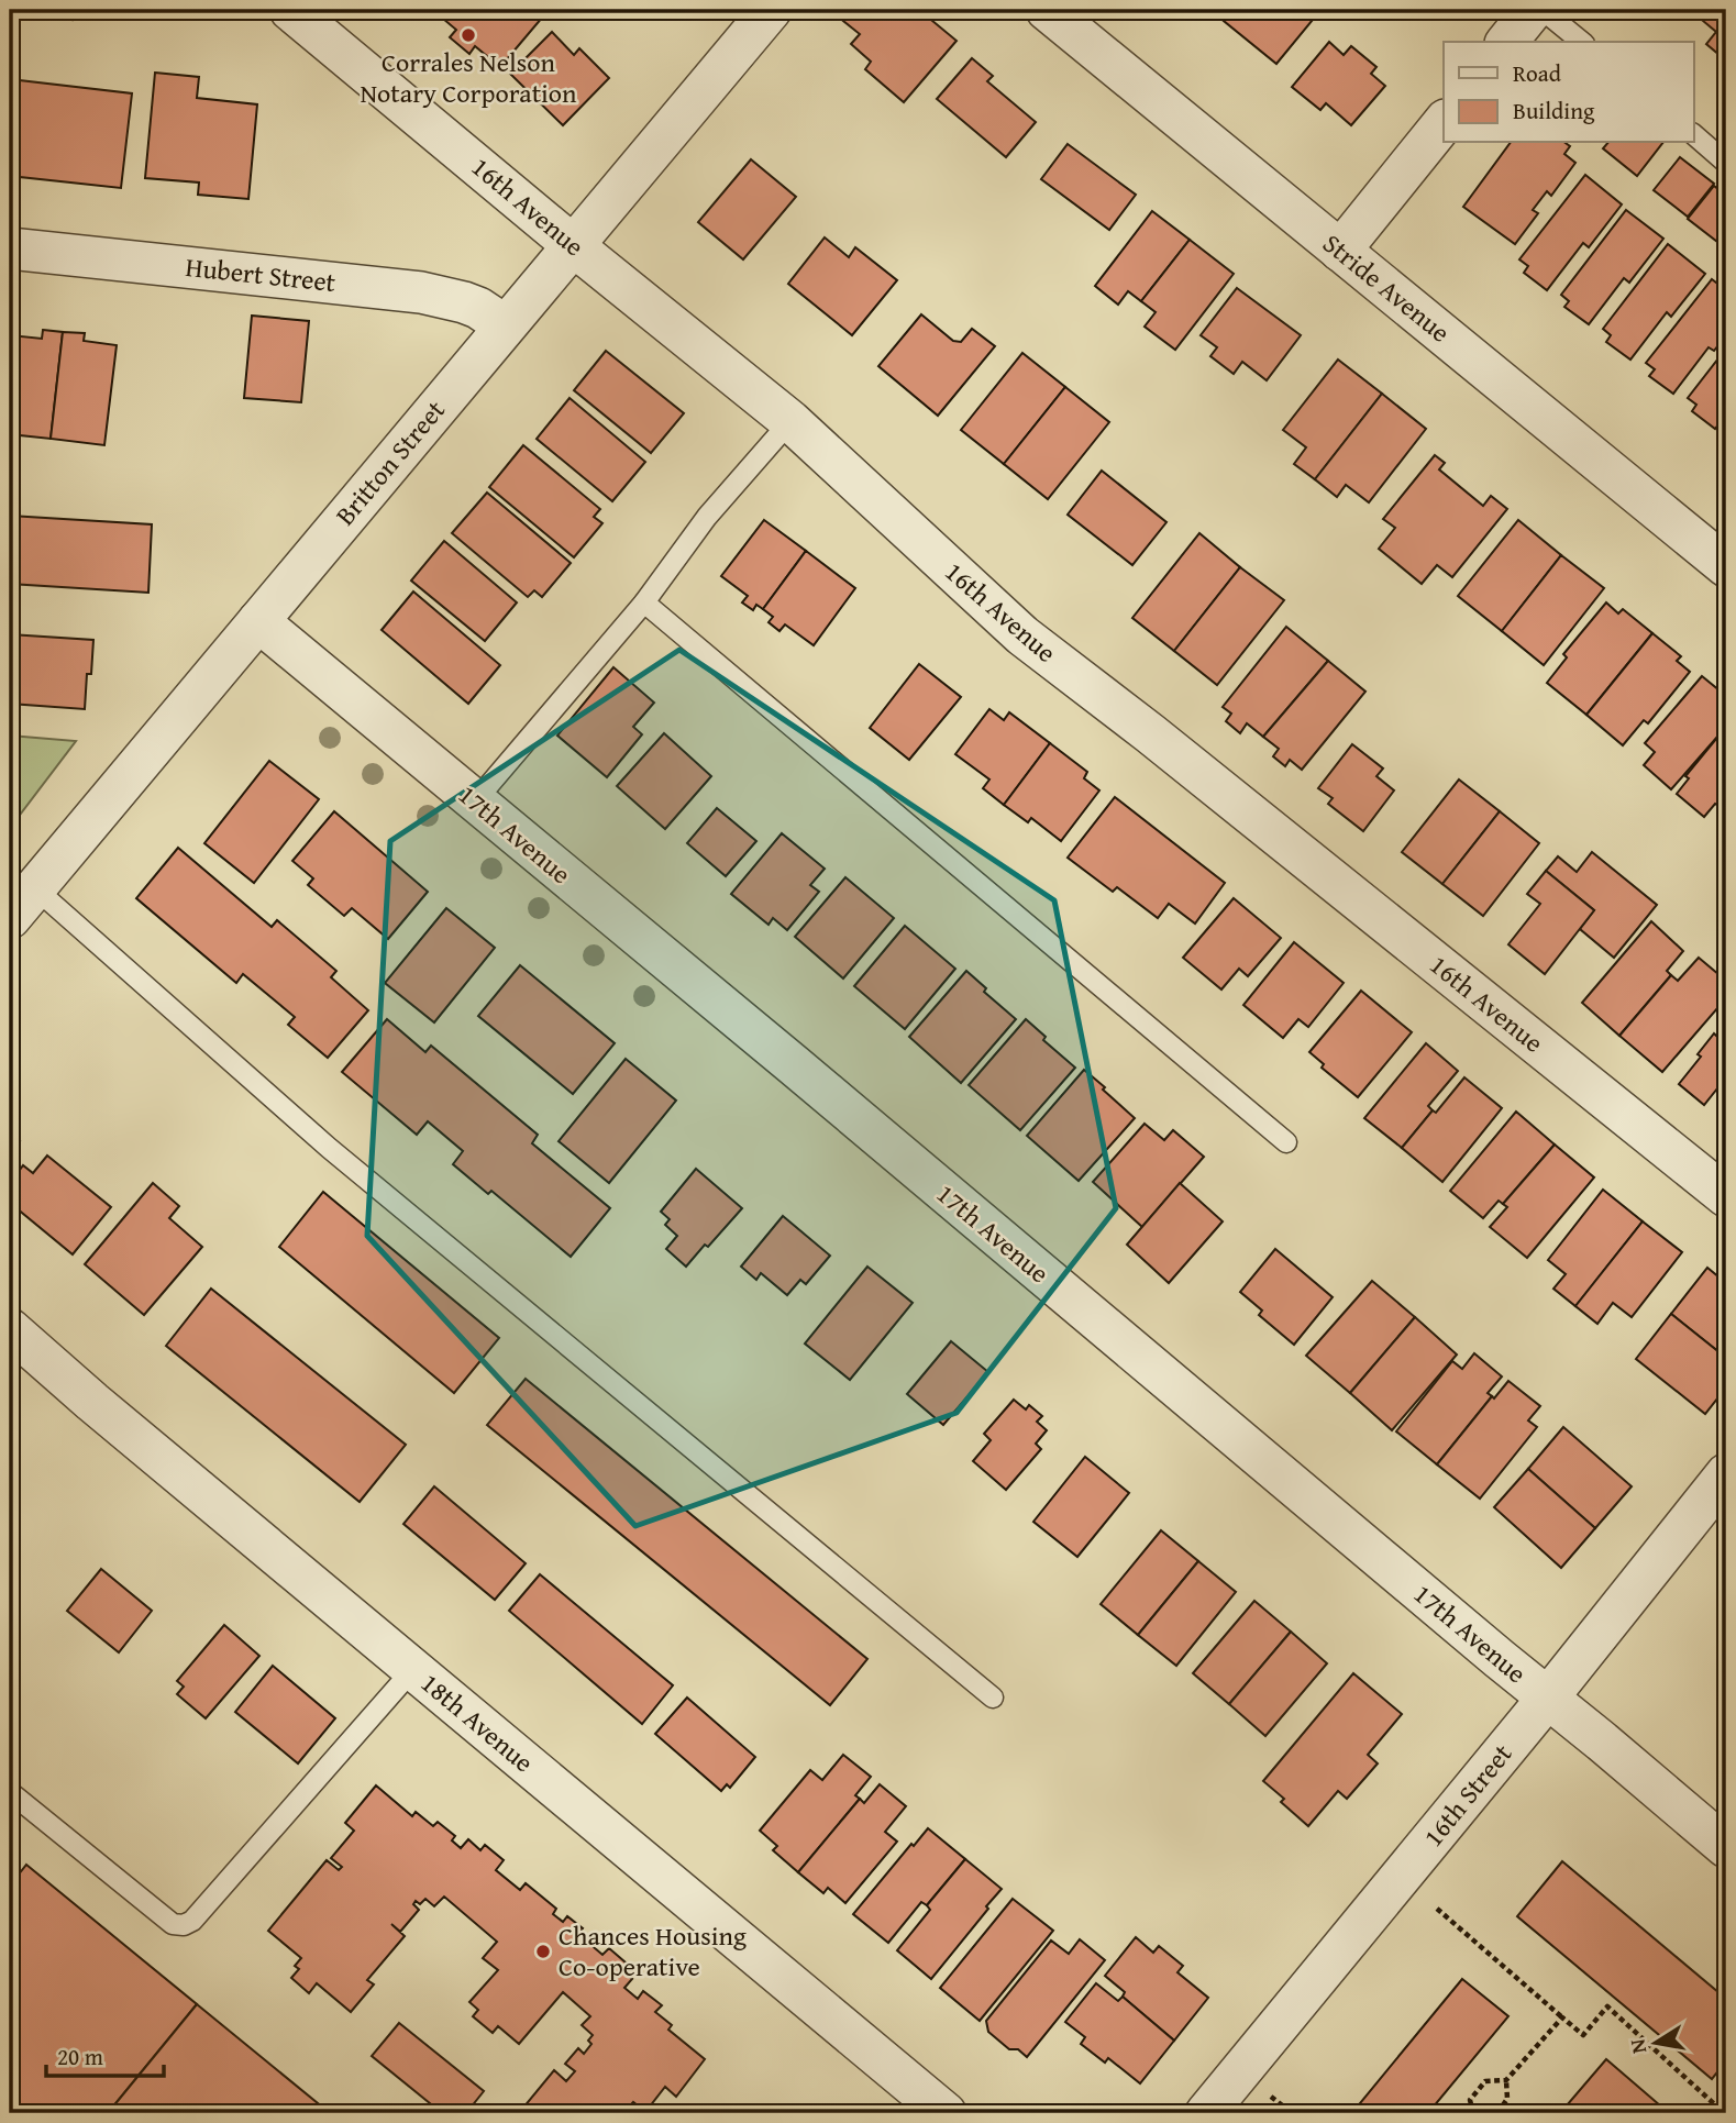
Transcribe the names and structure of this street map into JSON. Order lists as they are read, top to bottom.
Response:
{
  "streets": {
    "street": [
      "16th Avenue",
      "Hubert Street",
      "Stride Avenue",
      "Britton Street",
      "17th Avenue",
      "18th Avenue",
      "16th Street"
    ]
  },
  "crossings": [
    ["16th Avenue", "Britton Street"],
    ["Hubert Street", "Britton Street"],
    ["Britton Street", "17th Avenue"],
    ["17th Avenue", "16th Street"]
  ],
  "places": ["Corrales Nelson Notary Corporation", "Chances Housing Co-operative"],
  "legend": ["Road", "Building"],
  "scale_bar": "20 m",
  "north": "left"
}
